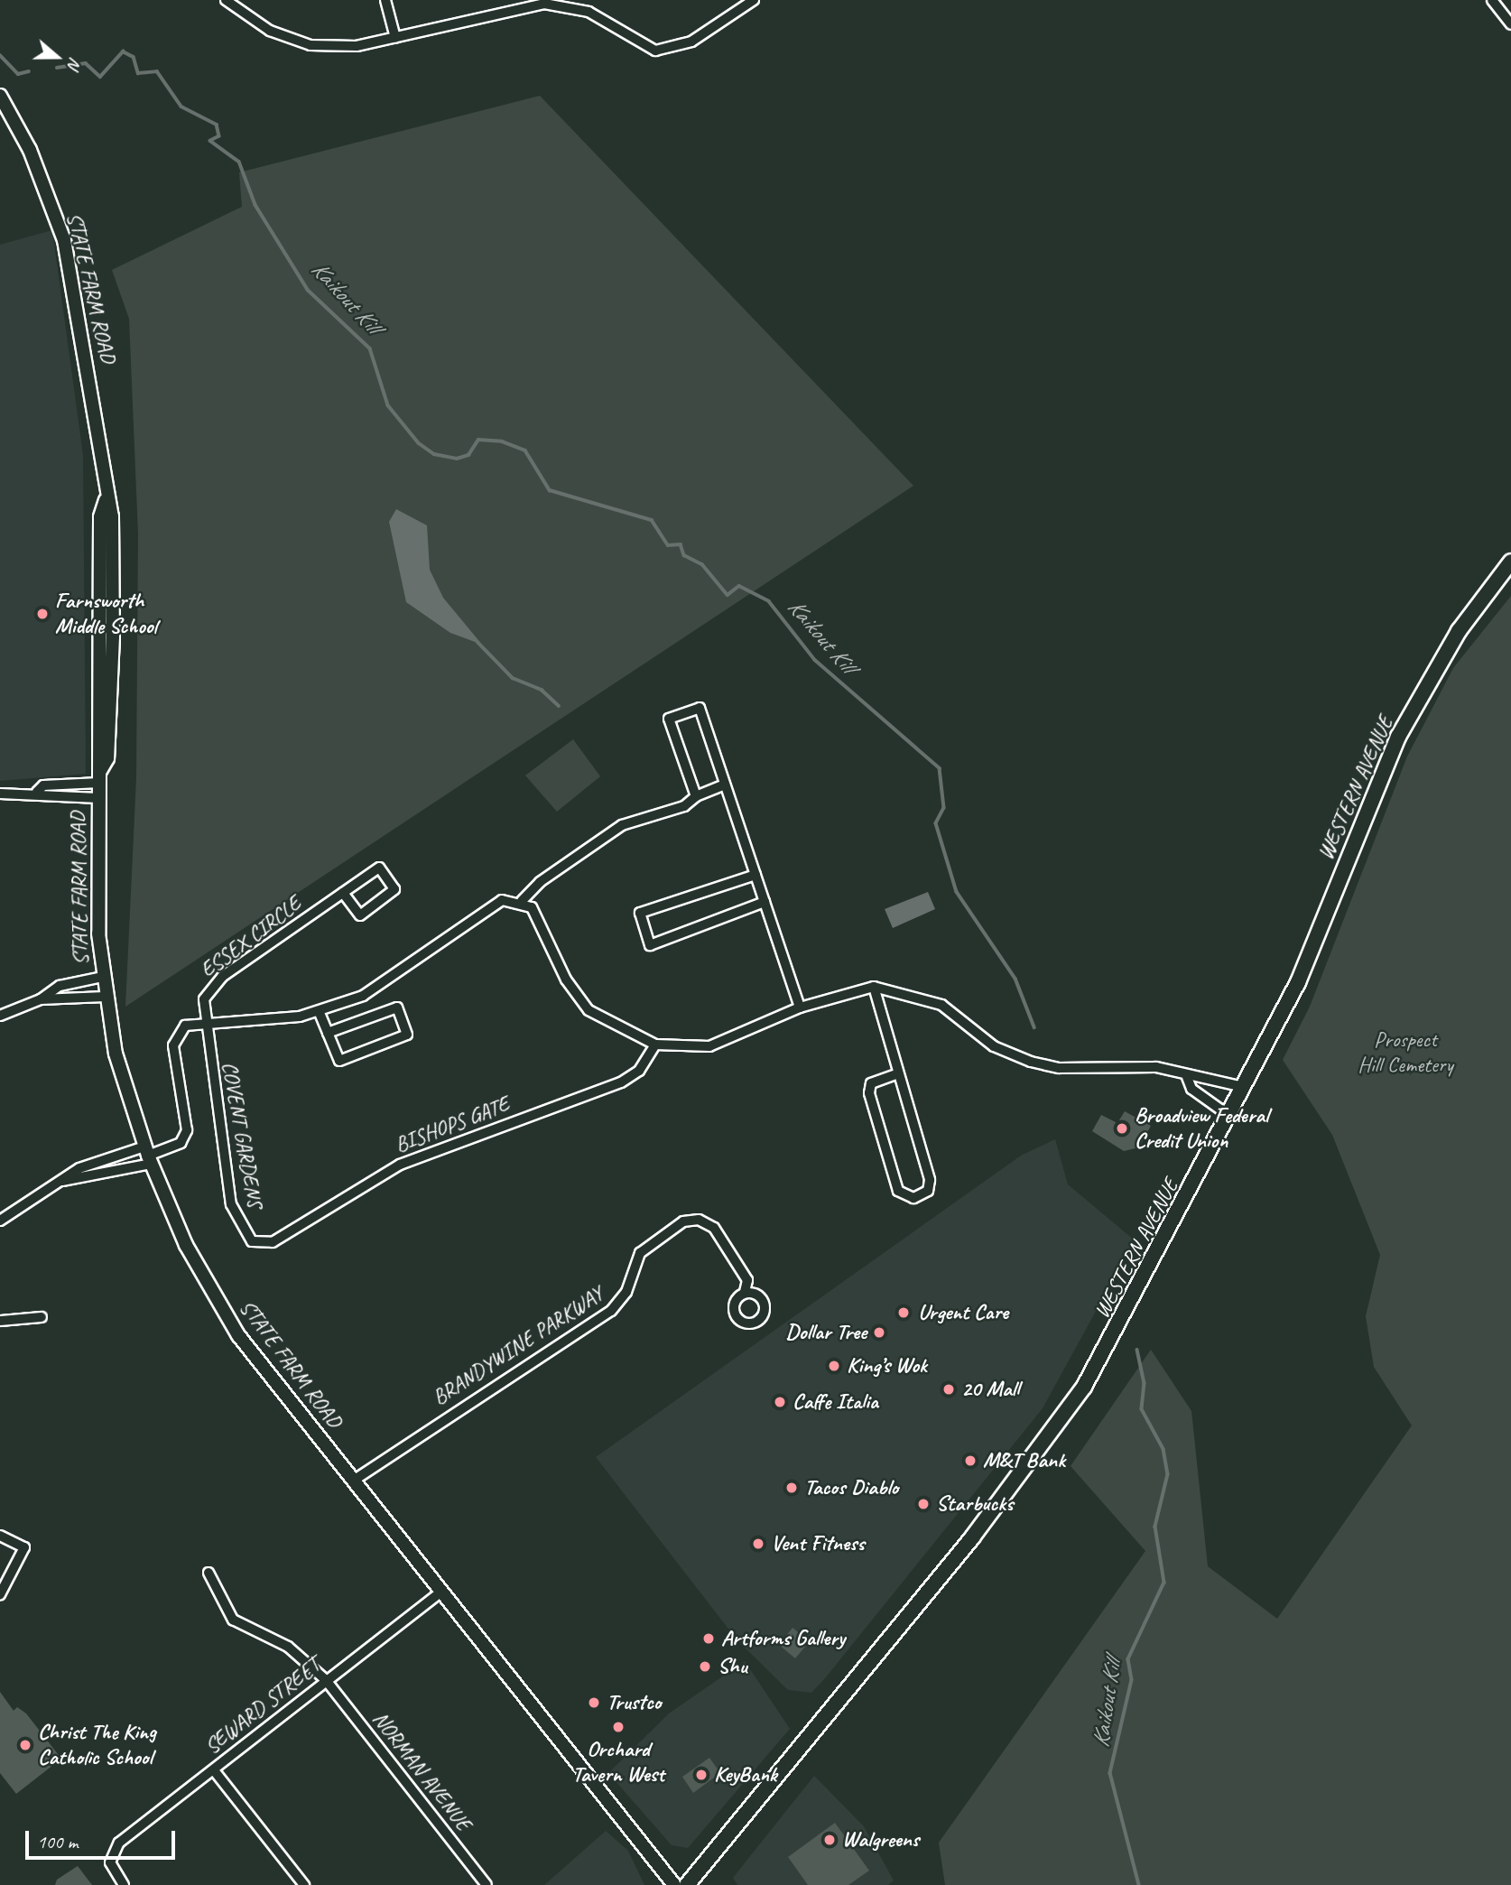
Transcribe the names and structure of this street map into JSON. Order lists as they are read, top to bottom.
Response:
{
  "streets": {
    "main road": ["STATE FARM ROAD", "WESTERN AVENUE"],
    "street": [
      "ESSEX CIRCLE",
      "BISHOPS GATE",
      "COVENT GARDENS",
      "BRANDYWINE PARKWAY",
      "SEWARD STREET",
      "NORMAN AVENUE"
    ]
  },
  "crossings": [
    ["STATE FARM ROAD", "BRANDYWINE PARKWAY"],
    ["STATE FARM ROAD", "SEWARD STREET"],
    ["ESSEX CIRCLE", "COVENT GARDENS"],
    ["BISHOPS GATE", "COVENT GARDENS"],
    ["SEWARD STREET", "NORMAN AVENUE"]
  ],
  "water": ["Kaikout Kill"],
  "parks": ["Prospect Hill Cemetery"],
  "places": [
    "Farnsworth Middle School",
    "Broadview Federal Credit Union",
    "Urgent Care",
    "Dollar Tree",
    "King’s Wok",
    "20 Mall",
    "Caffe Italia",
    "M&T Bank",
    "Tacos Diablo",
    "Starbucks",
    "Vent Fitness",
    "Artforms Gallery",
    "Shu",
    "Trustco",
    "Orchard Tavern West",
    "Christ The King Catholic School",
    "KeyBank",
    "Walgreens"
  ],
  "scale_bar": "100 m",
  "north": "right"
}
